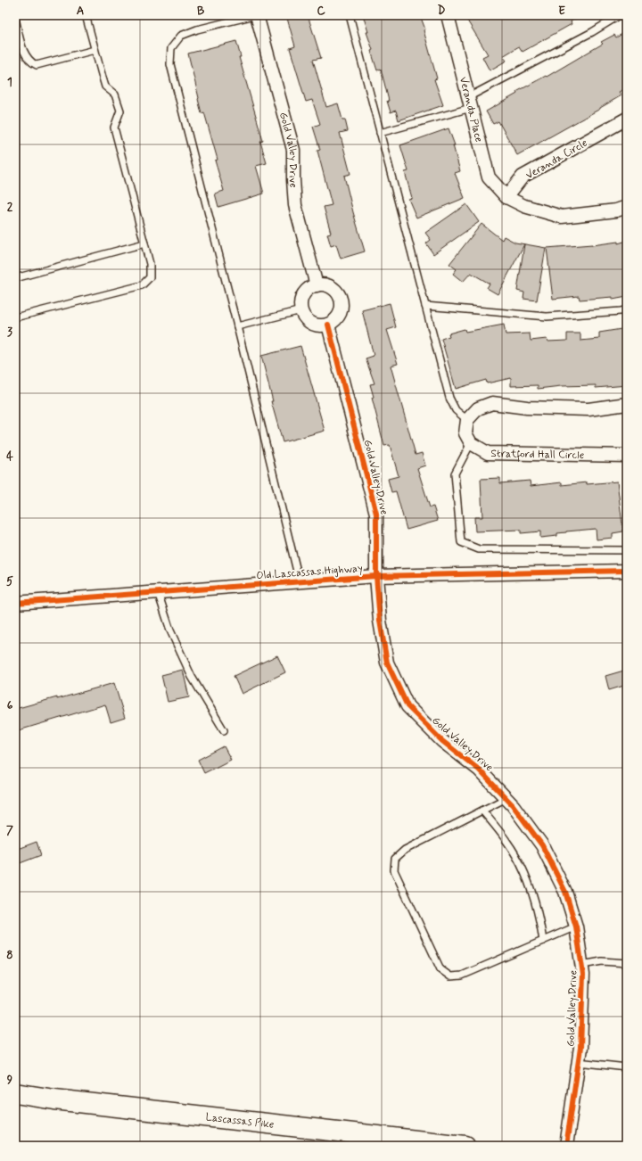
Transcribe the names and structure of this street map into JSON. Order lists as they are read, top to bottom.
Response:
{
  "streets": {
    "main road": ["Lascassas Pike"],
    "street": [
      "Veranda Place",
      "Gold Valley Drive",
      "Veranda Circle",
      "Stratford Hall Circle",
      "Old Lascassas Highway"
    ]
  },
  "crossings": [
    ["Veranda Place", "Veranda Circle"],
    ["Gold Valley Drive", "Old Lascassas Highway"]
  ],
  "grid": {
    "columns": [
      "A",
      "B",
      "C",
      "D",
      "E"
    ],
    "rows": [
      "1",
      "2",
      "3",
      "4",
      "5",
      "6",
      "7",
      "8",
      "9"
    ]
  }
}
